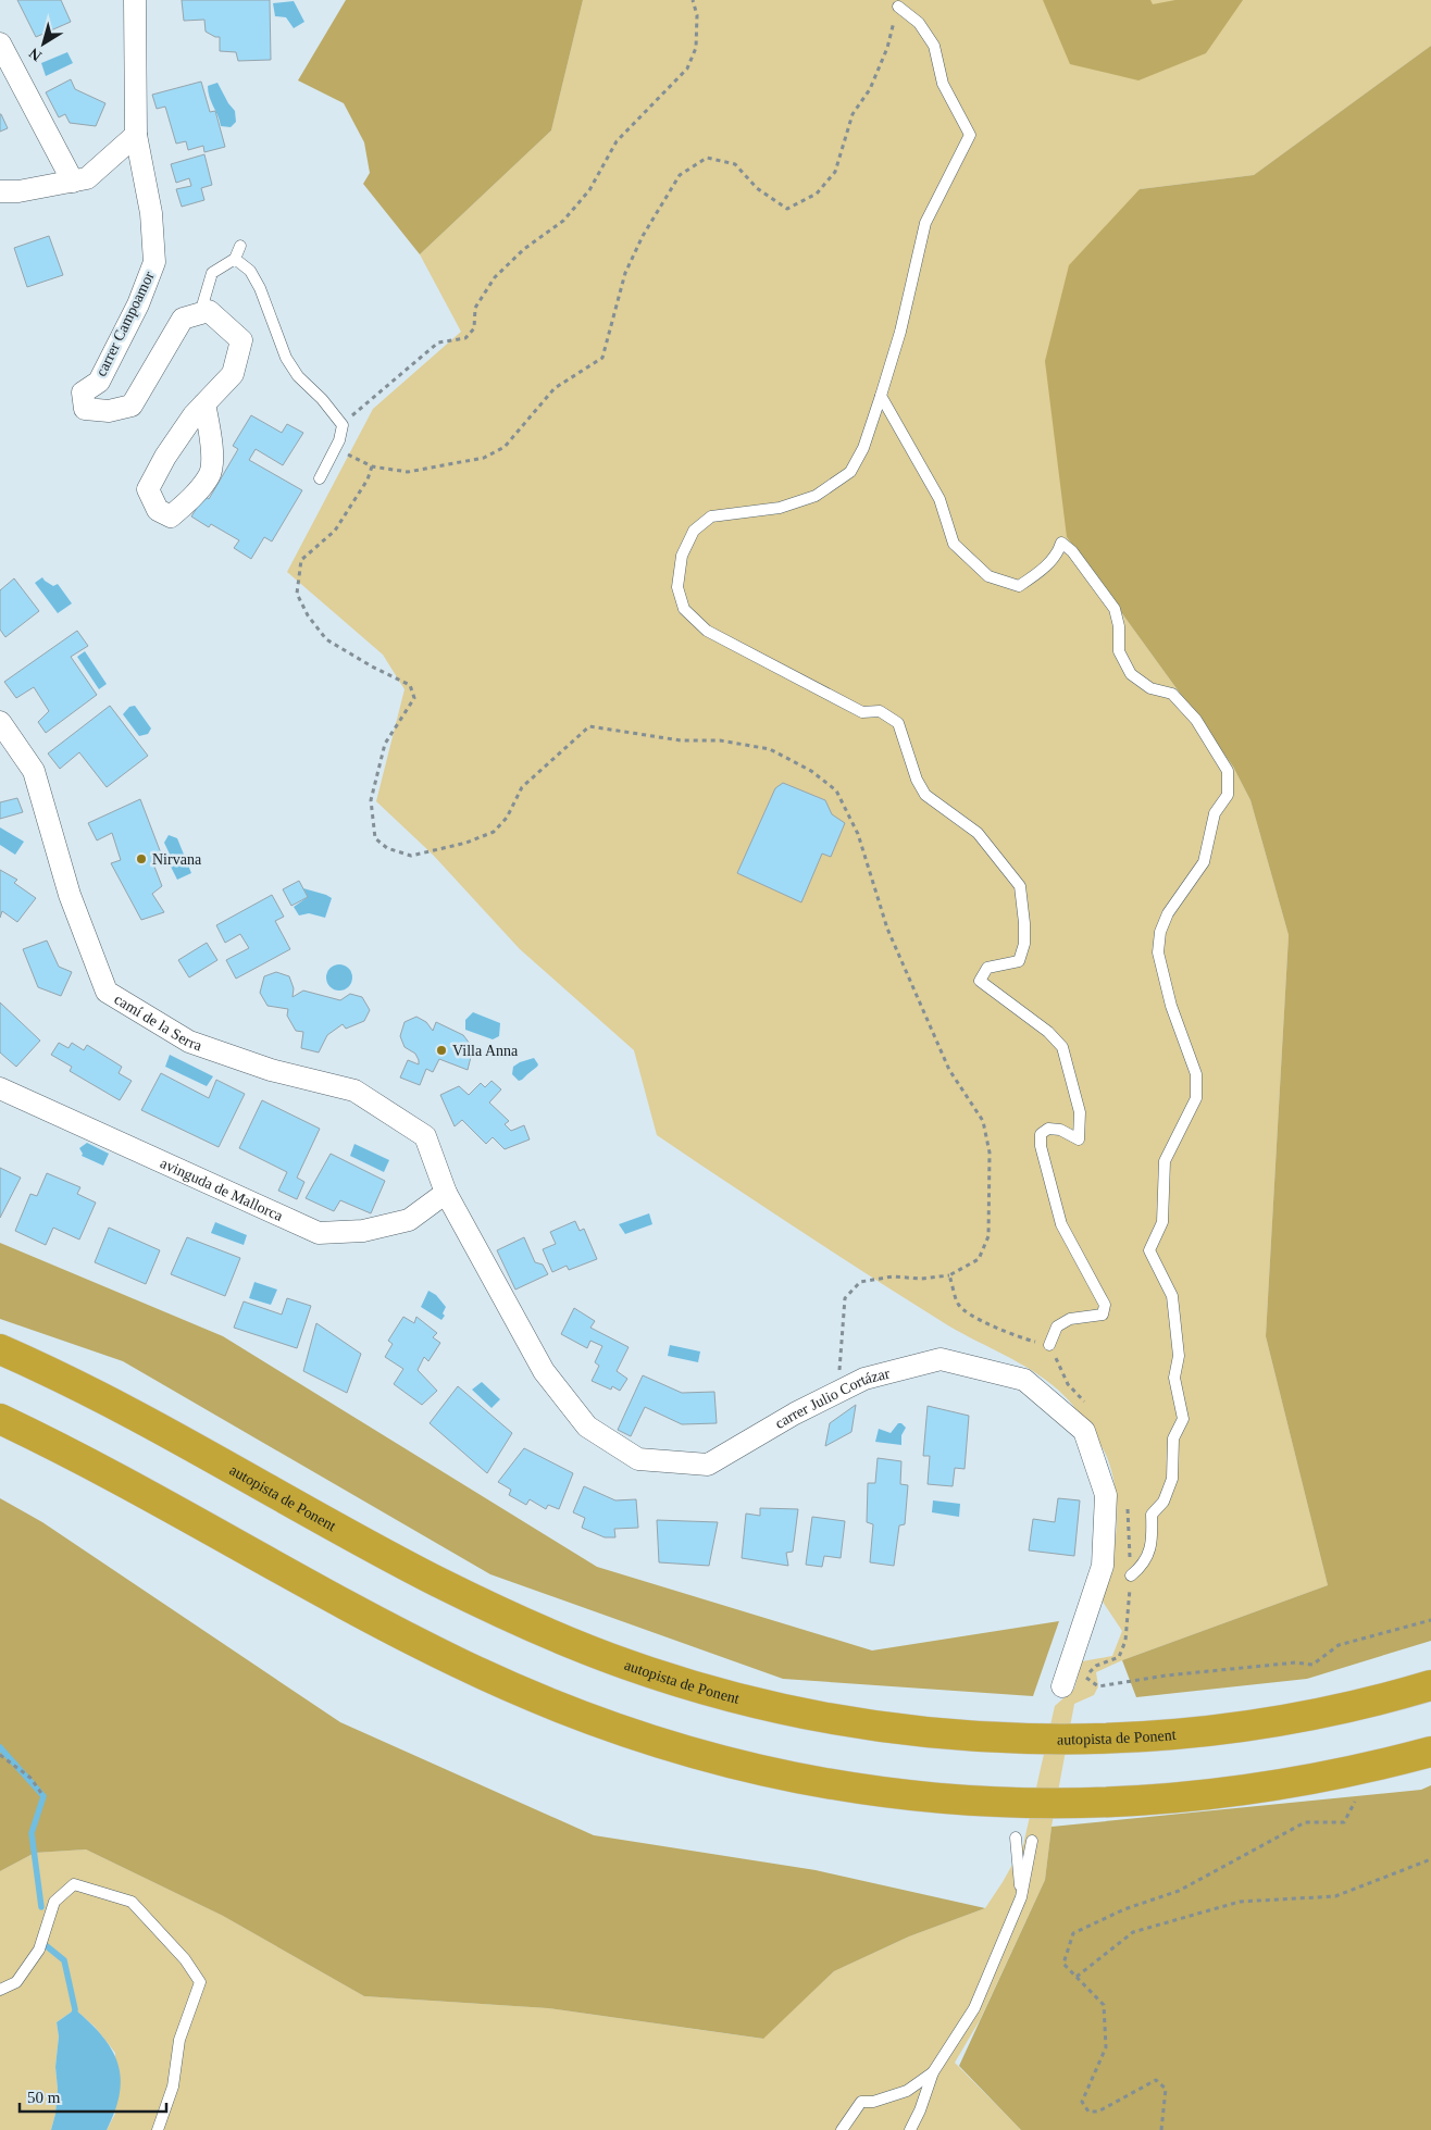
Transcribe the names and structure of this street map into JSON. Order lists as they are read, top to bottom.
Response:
{
  "streets": {
    "highway": ["autopista de Ponent"],
    "street": [
      "carrer Campoamor",
      "camí de la Serra",
      "avinguda de Mallorca",
      "carrer Julio Cortázar"
    ]
  },
  "crossings": [
    ["camí de la Serra", "avinguda de Mallorca"],
    ["camí de la Serra", "carrer Julio Cortázar"],
    ["avinguda de Mallorca", "carrer Julio Cortázar"]
  ],
  "places": ["Nirvana", "Villa Anna"],
  "scale_bar": "50 m",
  "north": "bottom left"
}
